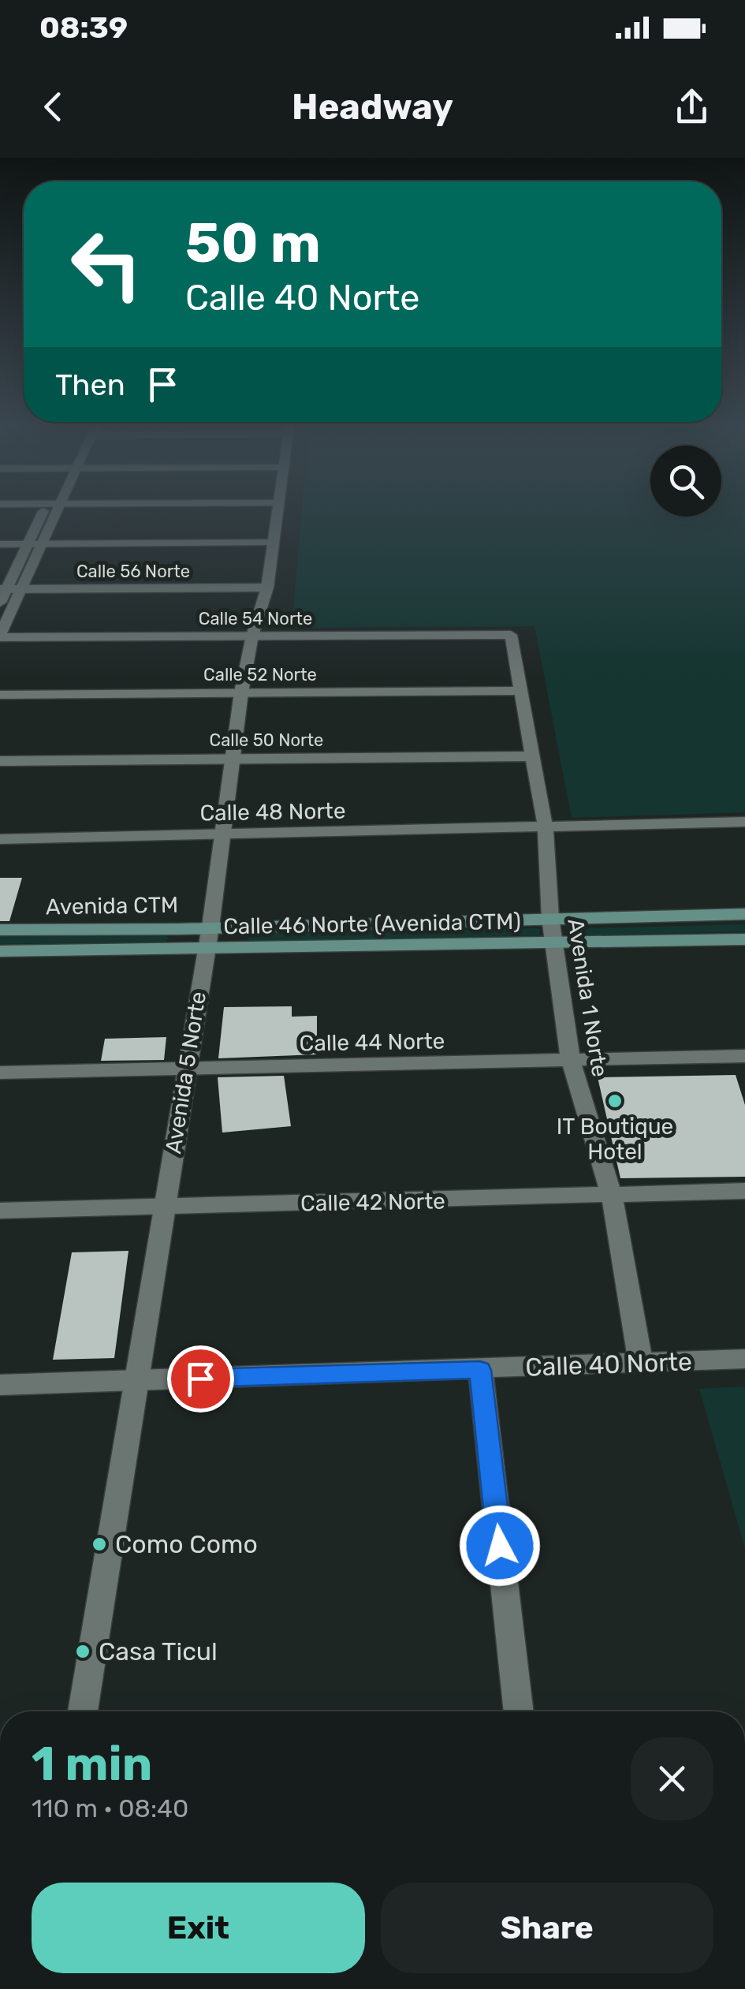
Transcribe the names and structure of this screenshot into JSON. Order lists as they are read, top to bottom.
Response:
{
  "streets": {
    "main road": ["Avenida CTM", "Calle 46 Norte (Avenida CTM)"],
    "street": [
      "Calle 56 Norte",
      "Calle 54 Norte",
      "Calle 52 Norte",
      "Calle 50 Norte",
      "Calle 48 Norte",
      "Avenida 1 Norte",
      "Calle 44 Norte",
      "Avenida 5 Norte",
      "Calle 42 Norte",
      "Calle 40 Norte"
    ]
  },
  "crossings": [
    ["Calle 56 Norte", "Avenida 5 Norte"],
    ["Calle 54 Norte", "Avenida 1 Norte"],
    ["Calle 54 Norte", "Avenida 5 Norte"],
    ["Calle 52 Norte", "Avenida 1 Norte"],
    ["Calle 52 Norte", "Avenida 5 Norte"],
    ["Calle 50 Norte", "Avenida 1 Norte"],
    ["Calle 50 Norte", "Avenida 5 Norte"],
    ["Calle 48 Norte", "Avenida 1 Norte"],
    ["Calle 48 Norte", "Avenida 5 Norte"],
    ["Avenida CTM", "Calle 46 Norte (Avenida CTM)"],
    ["Calle 46 Norte (Avenida CTM)", "Avenida 1 Norte"],
    ["Calle 46 Norte (Avenida CTM)", "Avenida 5 Norte"],
    ["Avenida 1 Norte", "Calle 44 Norte"],
    ["Avenida 1 Norte", "Calle 42 Norte"],
    ["Avenida 1 Norte", "Calle 40 Norte"],
    ["Calle 44 Norte", "Avenida 5 Norte"],
    ["Avenida 5 Norte", "Calle 42 Norte"],
    ["Avenida 5 Norte", "Calle 40 Norte"]
  ],
  "places": ["IT Boutique Hotel", "Como Como", "Casa Ticul"],
  "page": {
    "status": "08:39",
    "header": "Headway",
    "turn": ["50 m", "Calle 40 Norte"],
    "then": "Then",
    "heading": ["1 min", "110 m · 08:40"],
    "buttons": ["Exit", "Share"]
  }
}
